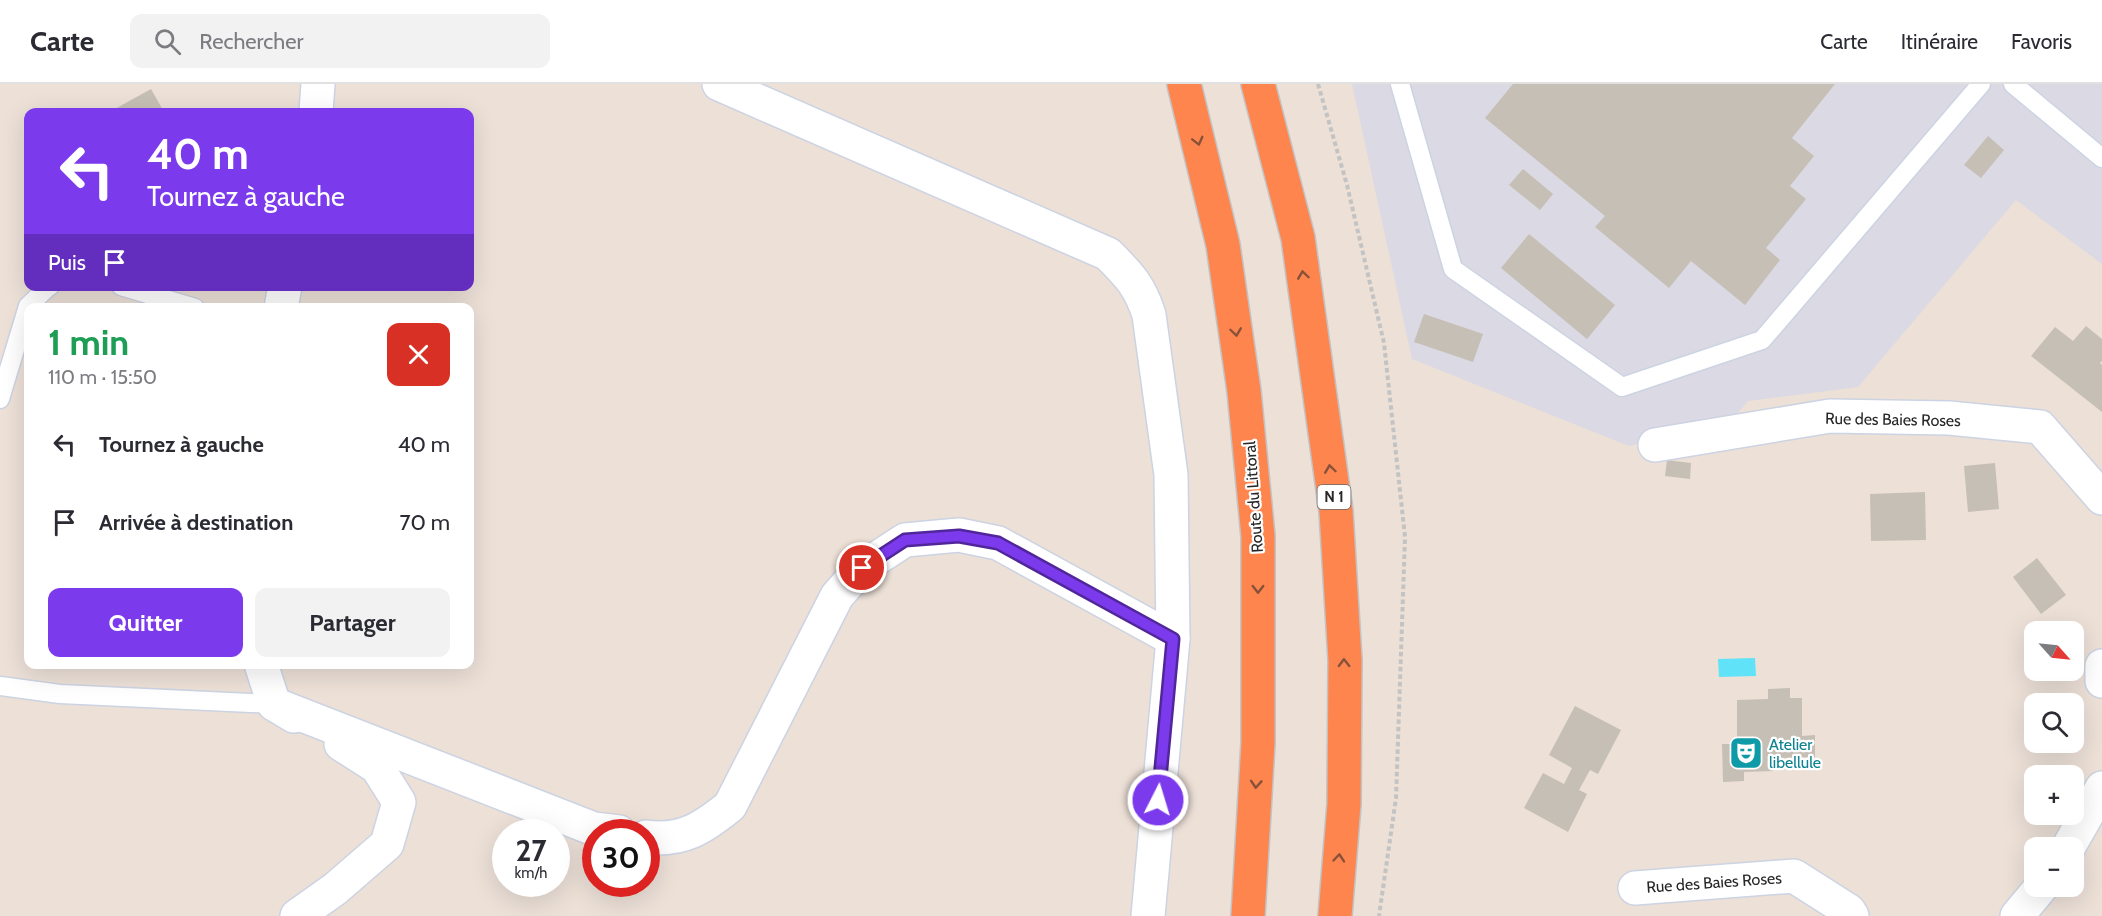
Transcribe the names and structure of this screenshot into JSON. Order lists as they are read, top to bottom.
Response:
{
  "streets": {
    "highway": ["Route du Littoral", "N 1"],
    "street": ["Rue des Baies Roses"]
  },
  "places": {
    "theatre": ["Atelier libellule"]
  },
  "north": "bottom right",
  "page": {
    "header": "Carte",
    "search": "Rechercher",
    "nav": ["Carte", "Itinéraire", "Favoris"],
    "turn": ["40 m", "Tournez à gauche"],
    "then": "Puis",
    "heading": ["1 min", "110 m · 15:50"],
    "list": [
      {
        "name": "Tournez à gauche",
        "value": "40 m"
      },
      {
        "name": "Arrivée à destination",
        "value": "70 m"
      }
    ],
    "buttons": ["Quitter", "Partager"],
    "map_buttons": ["+", "−"],
    "speed": "27 km/h",
    "limit": "30"
  }
}
